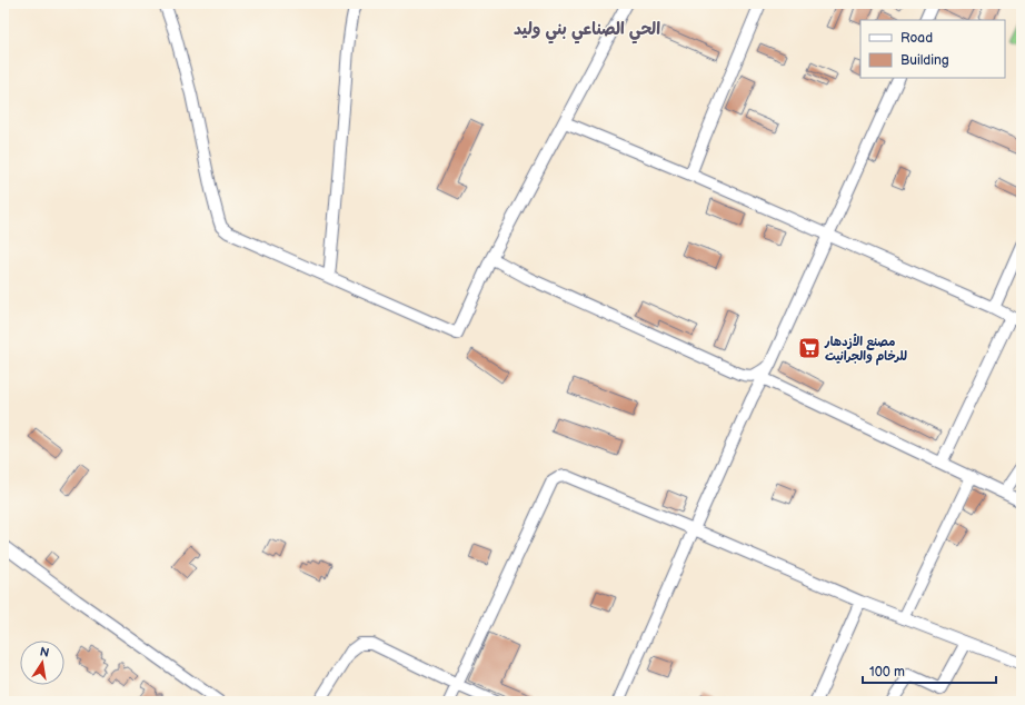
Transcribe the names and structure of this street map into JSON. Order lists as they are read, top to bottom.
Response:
{
  "districts": ["الحي الصناعي بني وليد"],
  "places": {
    "supermarket": ["مصنع الأزدهار للرخام والجرانيت"]
  },
  "legend": ["Road", "Building"],
  "scale_bar": "100 m",
  "north": "top"
}
